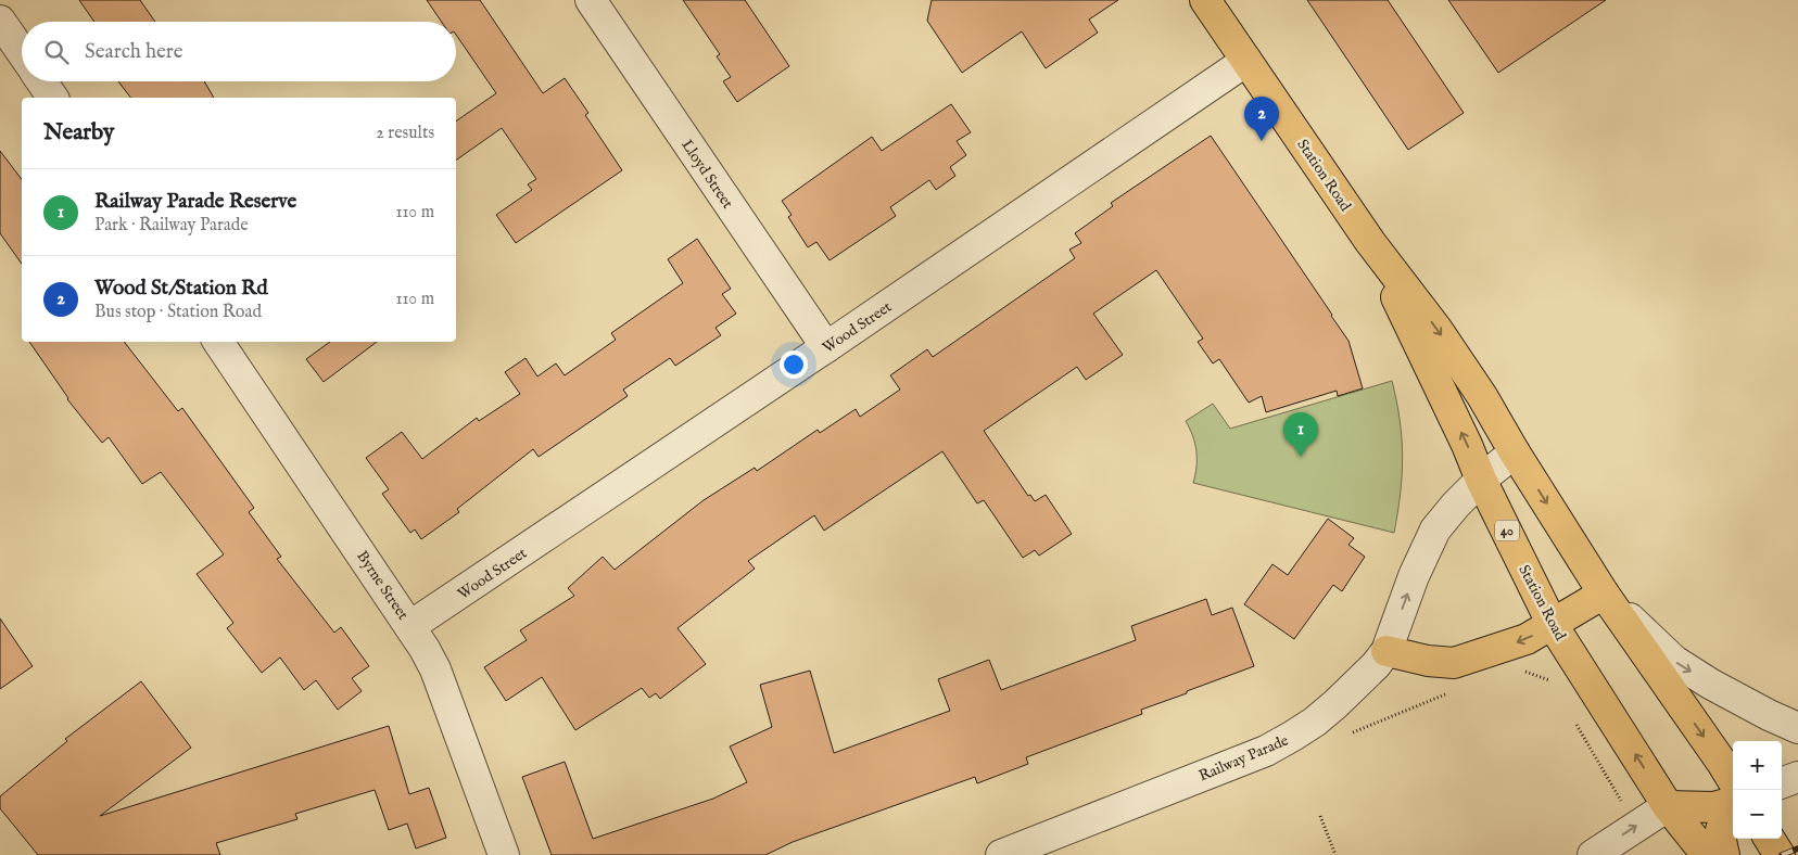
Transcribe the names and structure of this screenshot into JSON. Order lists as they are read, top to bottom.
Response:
{
  "streets": {
    "main road": ["Station Road", "40"],
    "street": [
      "Lloyd Street",
      "Wood Street",
      "Byrne Street",
      "Railway Parade"
    ]
  },
  "crossings": [
    ["Lloyd Street", "Wood Street"],
    ["Station Road", "Wood Street"],
    ["Station Road", "Railway Parade"],
    ["Wood Street", "Byrne Street"]
  ],
  "page": {
    "search": "Search here",
    "pins": ["2", "1"],
    "heading": ["Nearby", "2 results"],
    "list": [
      {
        "mark": "1",
        "name": "Railway Parade Reserve",
        "note": "Park · Railway Parade",
        "value": "110 m"
      },
      {
        "mark": "2",
        "name": "Wood St/Station Rd",
        "note": "Bus stop · Station Road",
        "value": "110 m"
      }
    ],
    "map_buttons": ["+", "−"]
  }
}
